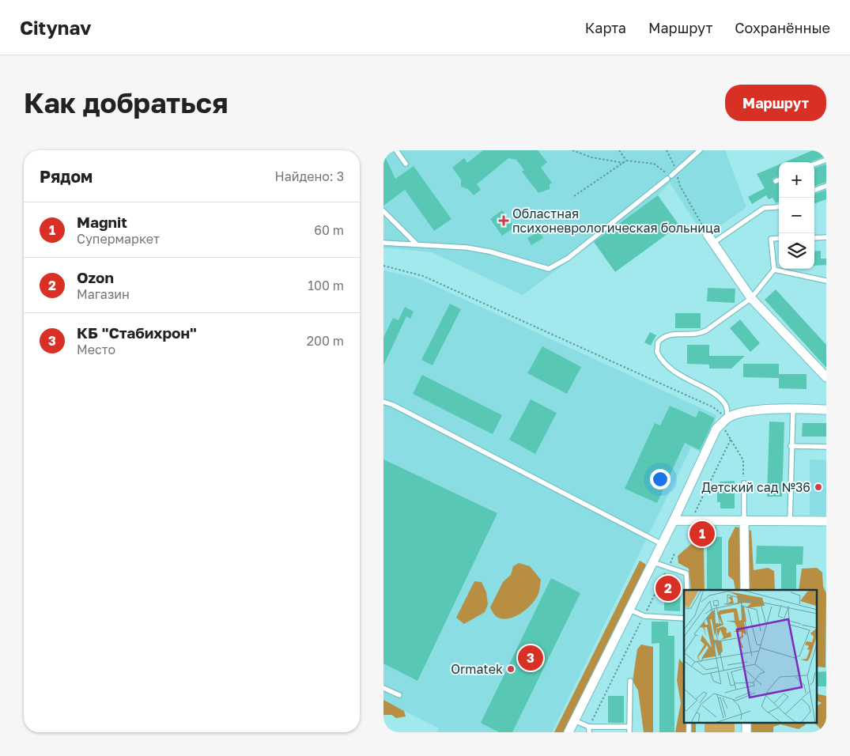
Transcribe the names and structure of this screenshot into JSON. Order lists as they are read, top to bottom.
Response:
{
  "places": {
    "health": ["Областная психоневрологическая больница"],
    "other": ["Детский сад №36", "Ormatek"]
  },
  "page": {
    "header": "Citynav",
    "nav": ["Карта", "Маршрут", "Сохранённые"],
    "buttons": "Маршрут",
    "title": "Как добраться",
    "heading": ["Рядом", "Найдено: 3"],
    "map_buttons": ["+", "−"],
    "list": [
      {
        "mark": "1",
        "name": "Magnit",
        "note": "Супермаркет",
        "value": "60 m"
      },
      {
        "mark": "2",
        "name": "Ozon",
        "note": "Магазин",
        "value": "100 m"
      },
      {
        "mark": "3",
        "name": "КБ \"Стабихрон\"",
        "note": "Место",
        "value": "200 m"
      }
    ],
    "pins": ["1", "2", "3"]
  }
}
